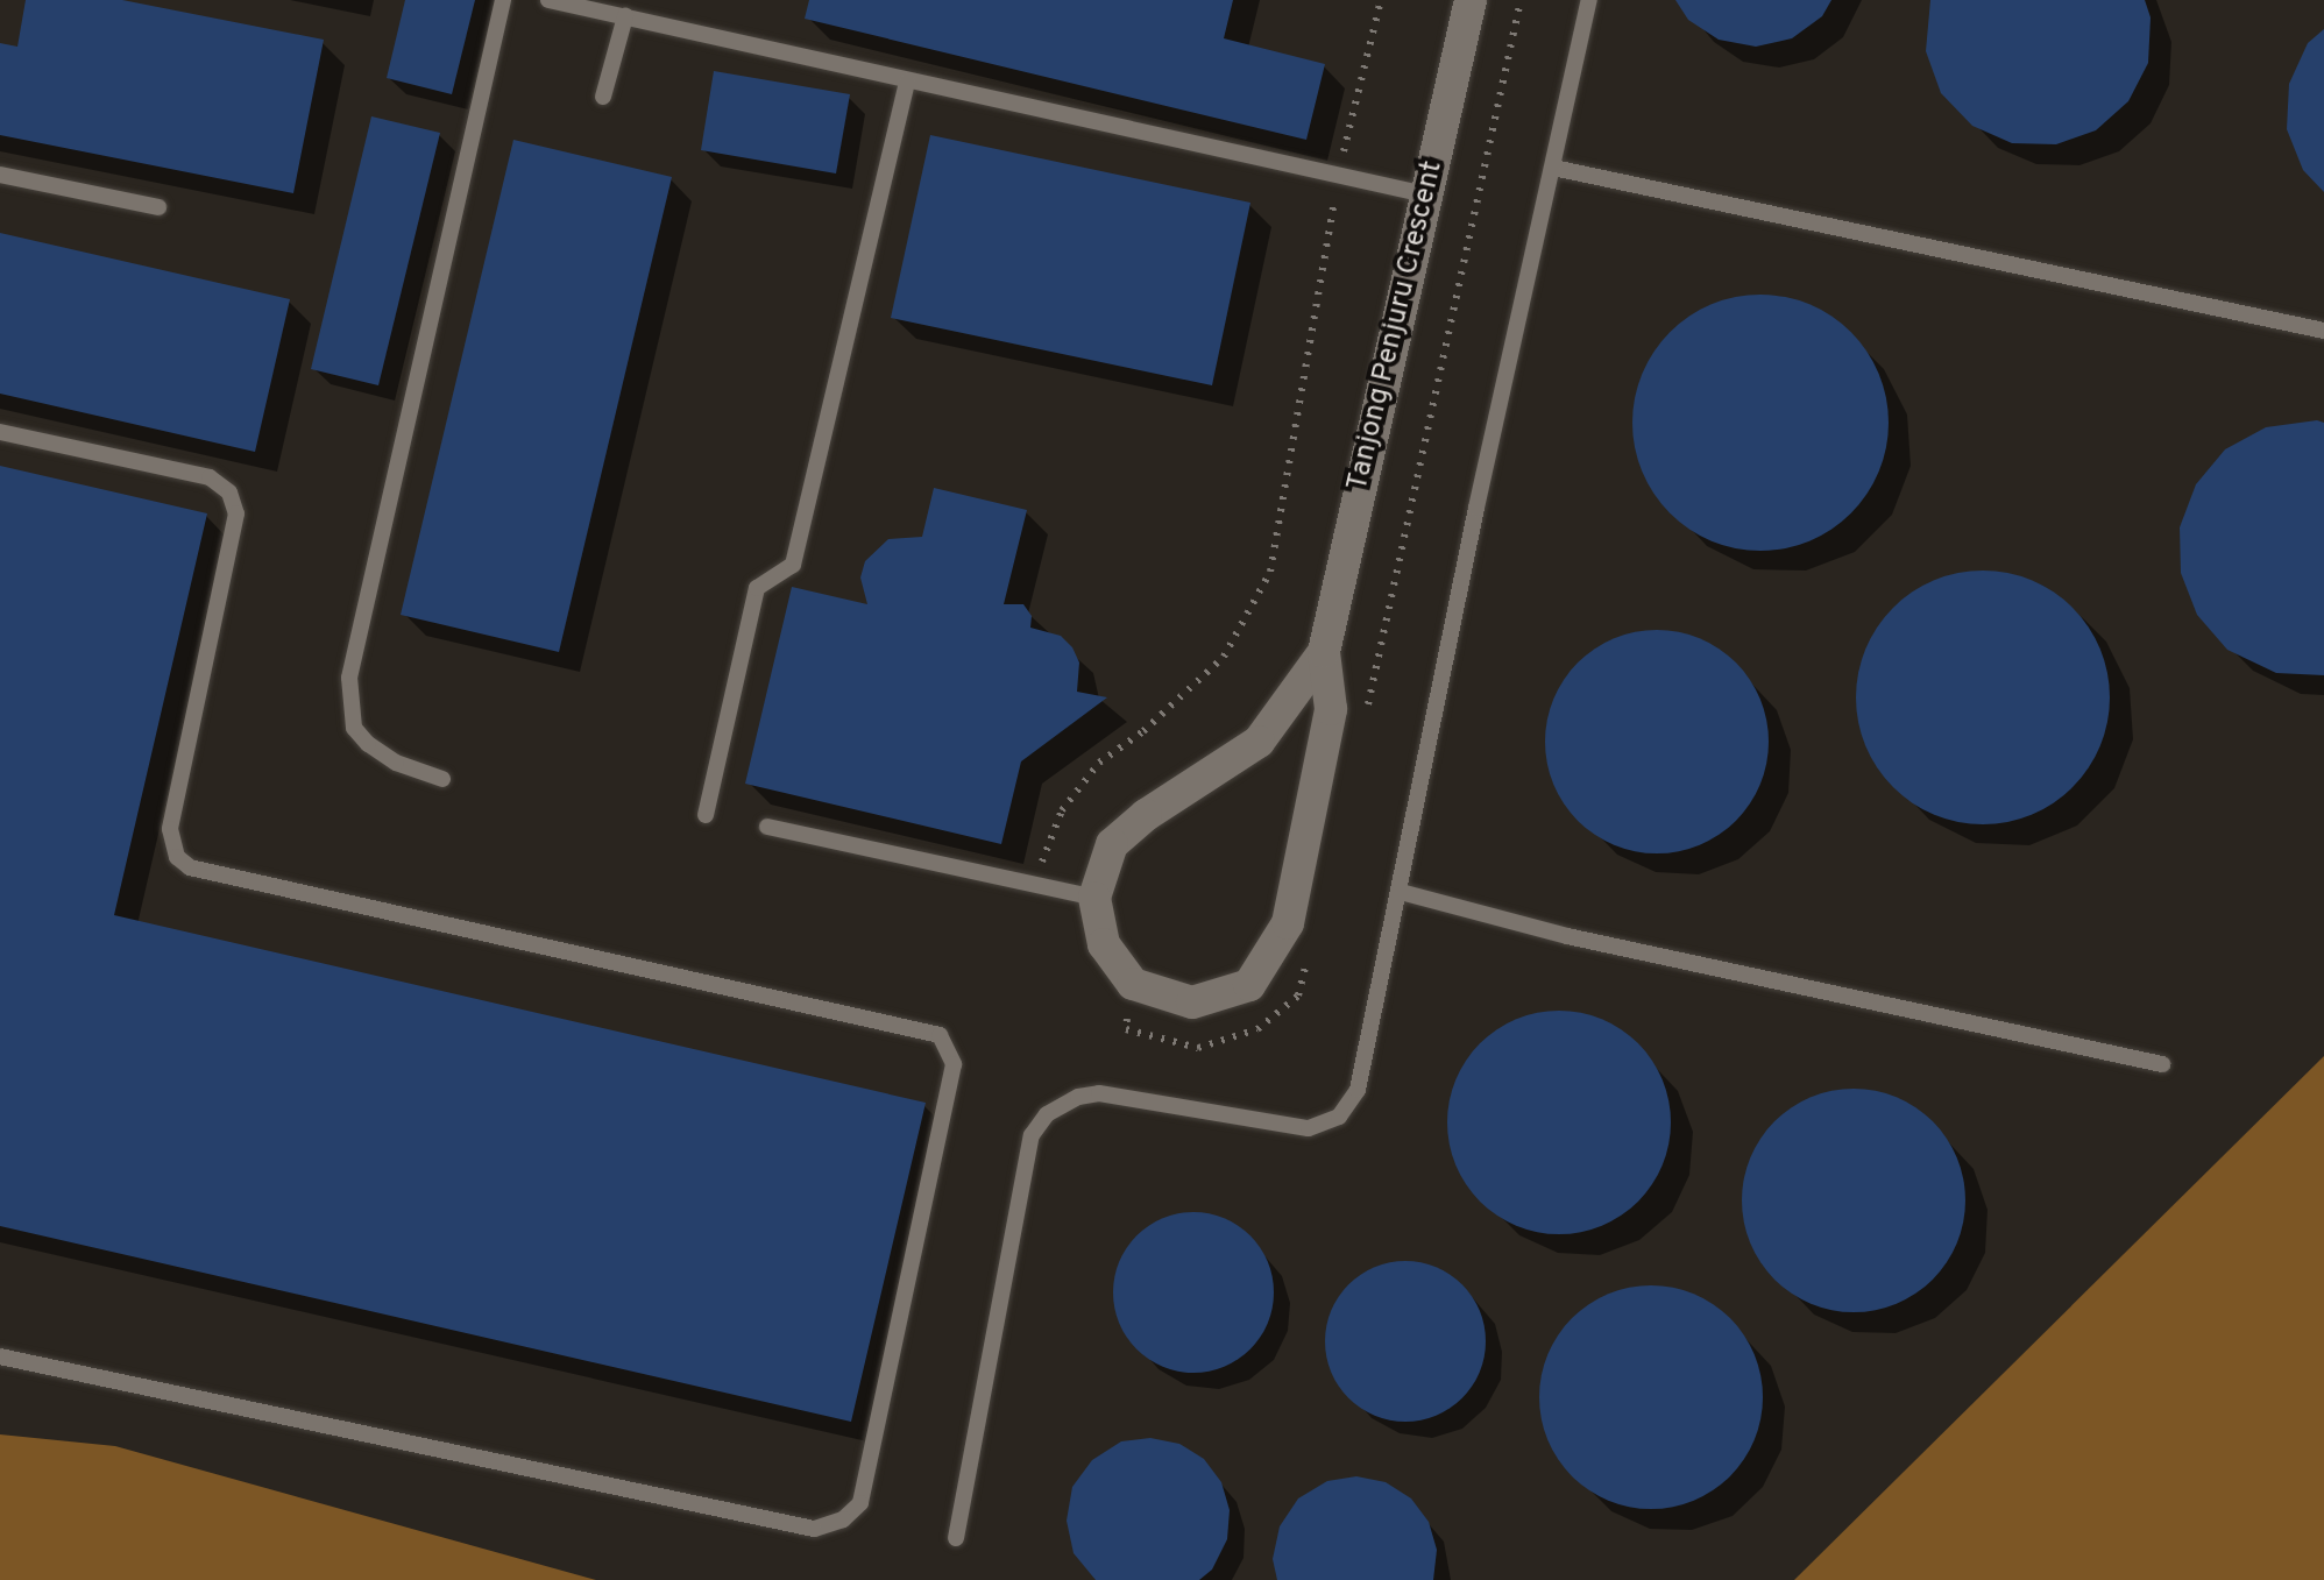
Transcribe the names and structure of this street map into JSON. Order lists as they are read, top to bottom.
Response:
{
  "streets": {
    "street": ["Tanjong Penjuru Crescent"]
  }
}
